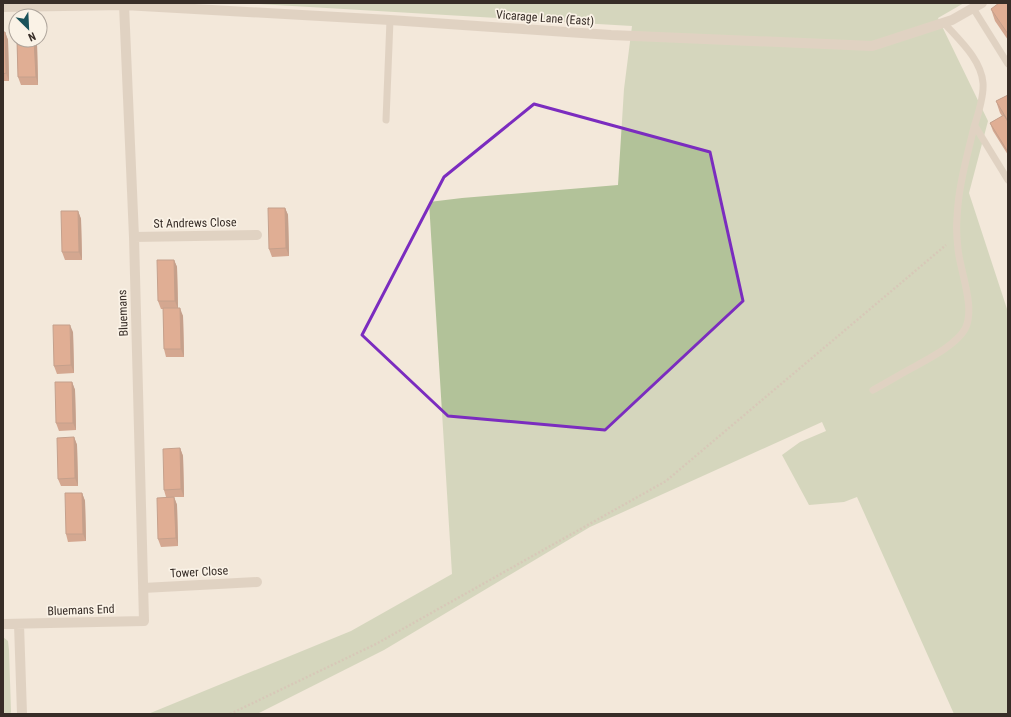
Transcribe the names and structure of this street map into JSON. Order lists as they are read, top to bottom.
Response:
{
  "streets": {
    "street": [
      "Vicarage Lane (East)",
      "St Andrews Close",
      "Bluemans",
      "Tower Close",
      "Bluemans End"
    ]
  },
  "crossings": [
    ["Vicarage Lane (East)", "Bluemans"],
    ["St Andrews Close", "Bluemans"],
    ["Bluemans", "Tower Close"],
    ["Bluemans", "Bluemans End"]
  ],
  "north": "bottom right"
}
